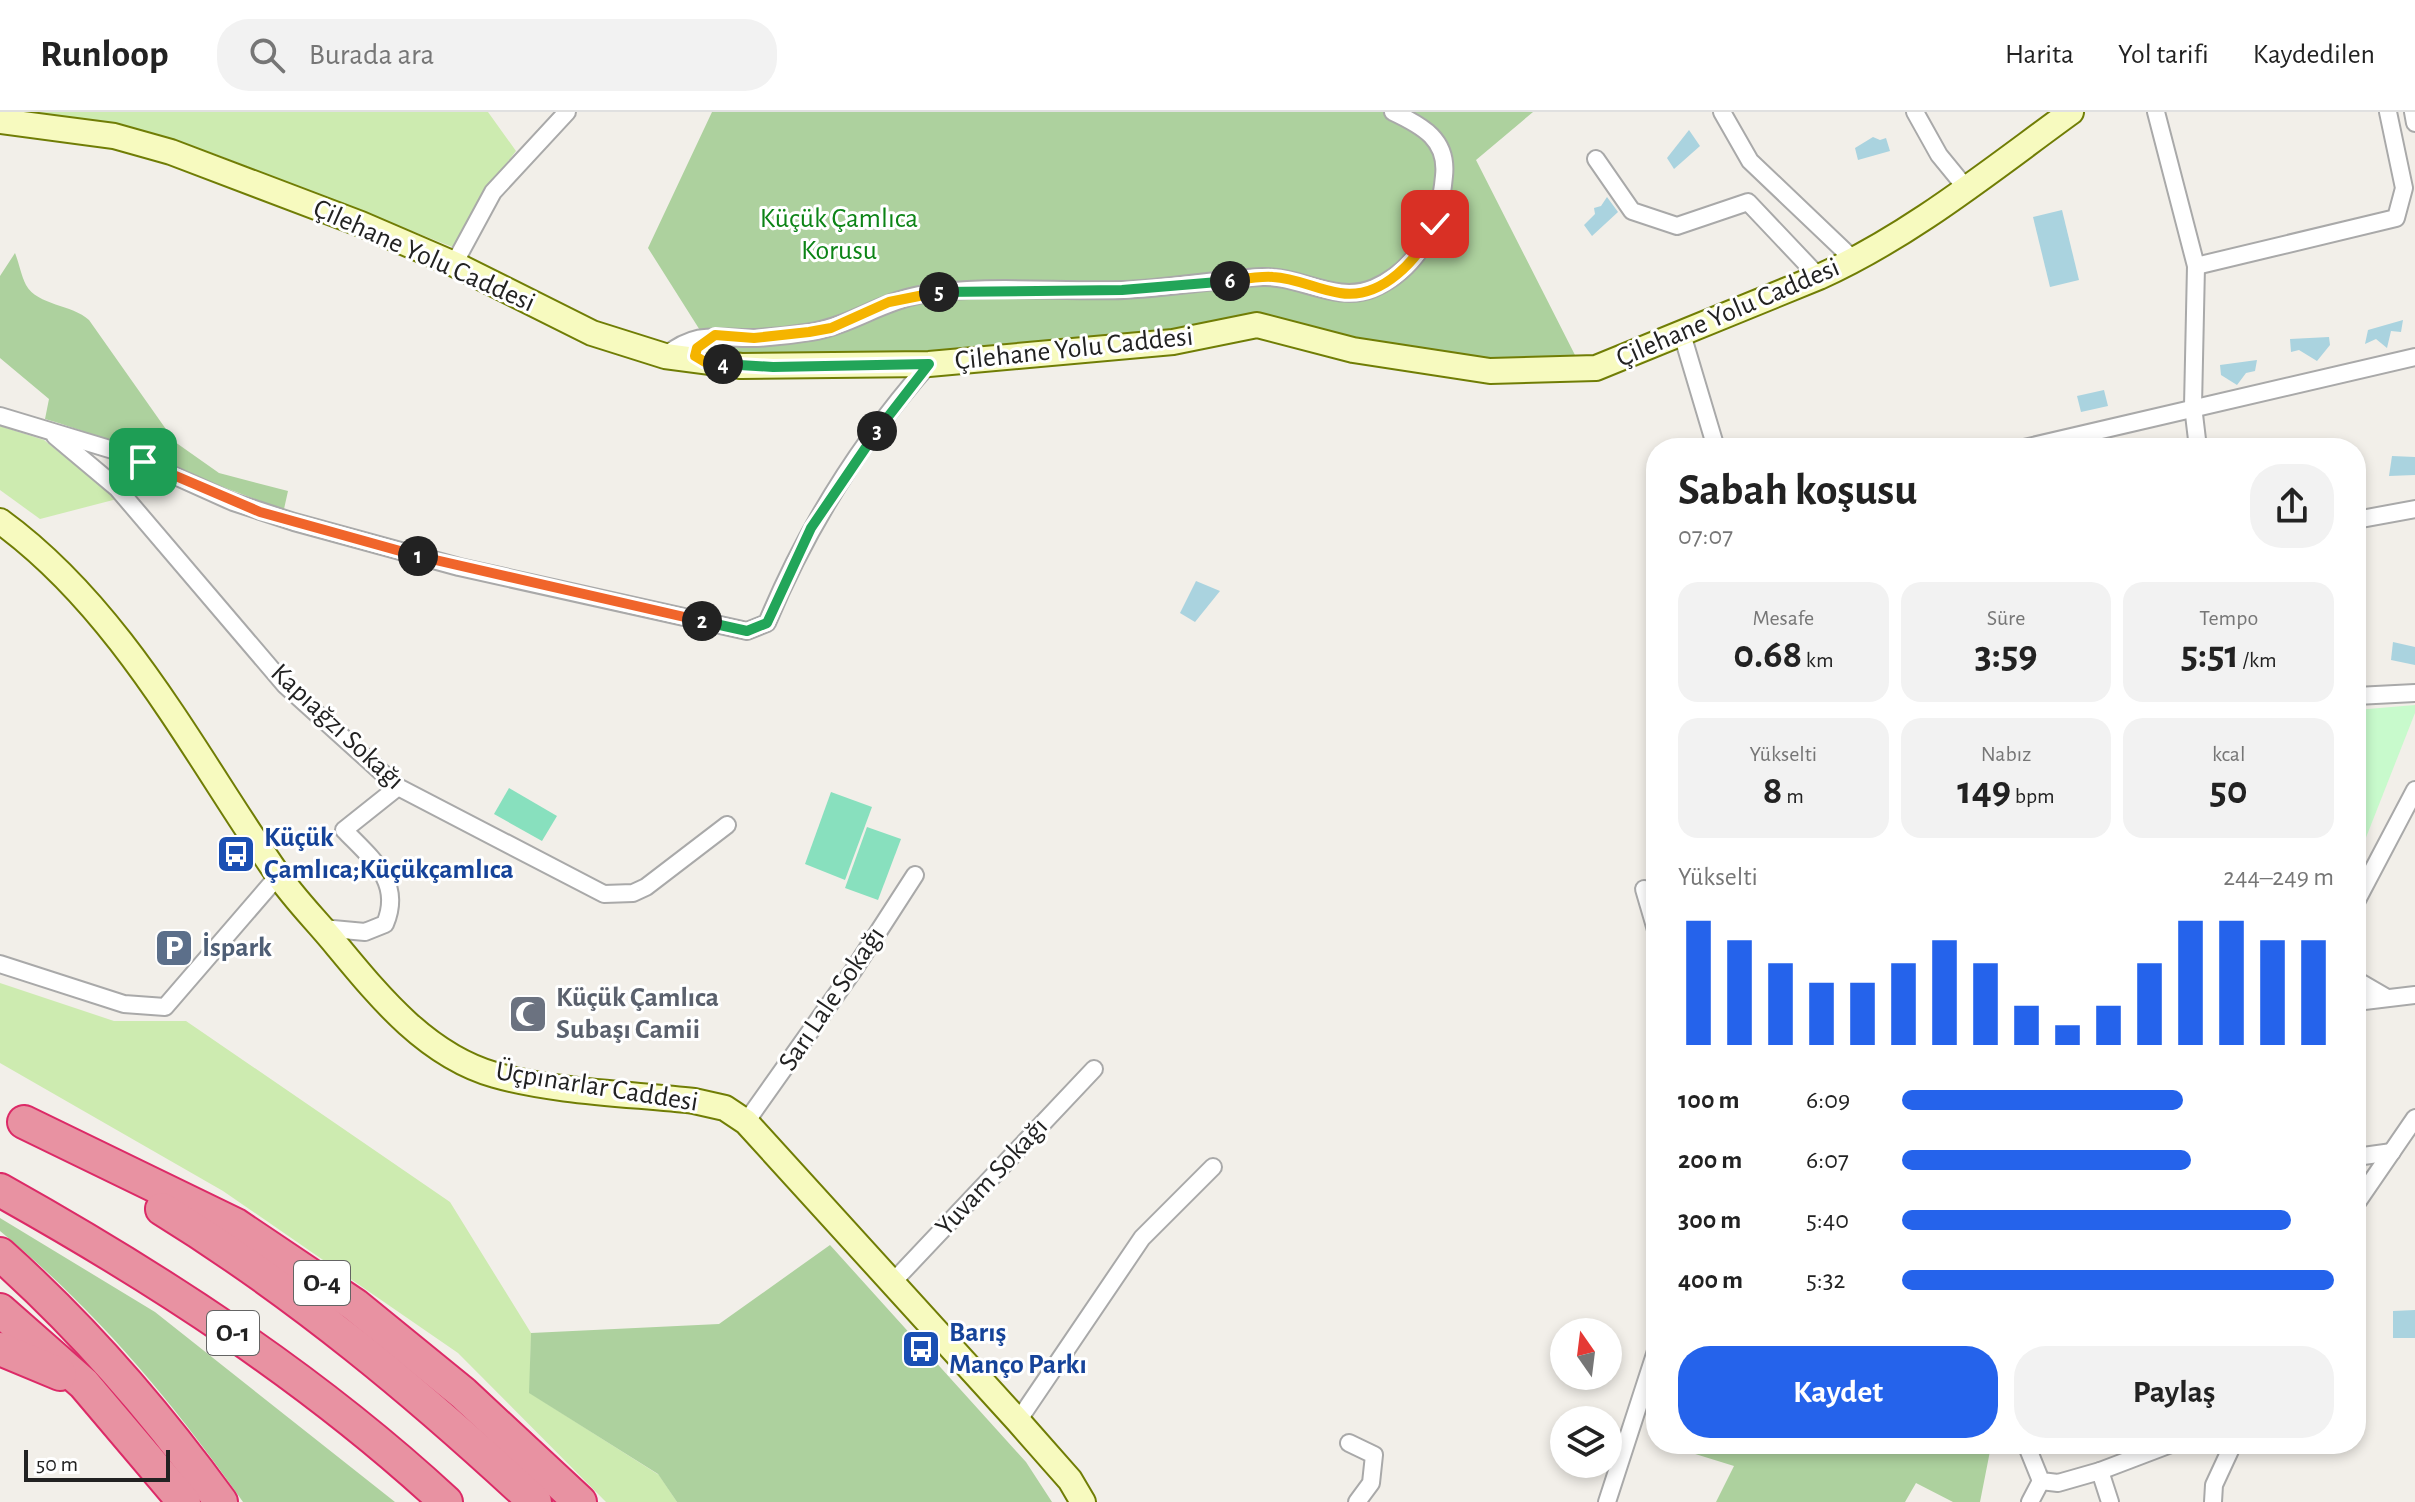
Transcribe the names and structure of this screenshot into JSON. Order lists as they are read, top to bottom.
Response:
{
  "streets": {
    "highway": ["O-4", "O-1"],
    "street": [
      "Çilehane Yolu Caddesi",
      "Kapıağzı Sokağı",
      "Sarı Lale Sokağı",
      "Üçpınarlar Caddesi",
      "Yuvam Sokağı"
    ]
  },
  "crossings": [
    ["Sarı Lale Sokağı", "Üçpınarlar Caddesi"],
    ["Üçpınarlar Caddesi", "Yuvam Sokağı"],
    ["O-4", "O-1"]
  ],
  "parks": ["Küçük Çamlıca Korusu"],
  "places": {
    "bus stop": ["Küçük Çamlıca;Küçükçamlıca", "Barış Manço Parkı"],
    "parking": ["İspark"],
    "mosque": ["Küçük Çamlıca Subaşı Camii"]
  },
  "scale_bar": "50 m",
  "north": "top",
  "page": {
    "header": "Runloop",
    "search": "Burada ara",
    "nav": ["Harita", "Yol tarifi", "Kaydedilen"],
    "pins": [
      "6",
      "5",
      "4",
      "3",
      "1",
      "2"
    ],
    "heading": ["Sabah koşusu", "07:07"],
    "stats": [
      ["Mesafe", "0.68 km"],
      ["Süre", "3:59"],
      ["Tempo", "5:51 /km"],
      ["Yükselti", "8 m"],
      ["Nabız", "149 bpm"],
      ["kcal", "50"]
    ],
    "chart": ["Yükselti", "244–249 m"],
    "list": [
      {
        "name": "100 m",
        "note": "6:09"
      },
      {
        "name": "200 m",
        "note": "6:07"
      },
      {
        "name": "300 m",
        "note": "5:40"
      },
      {
        "name": "400 m",
        "note": "5:32"
      }
    ],
    "buttons": ["Kaydet", "Paylaş"],
    "scale": "50 m"
  }
}
